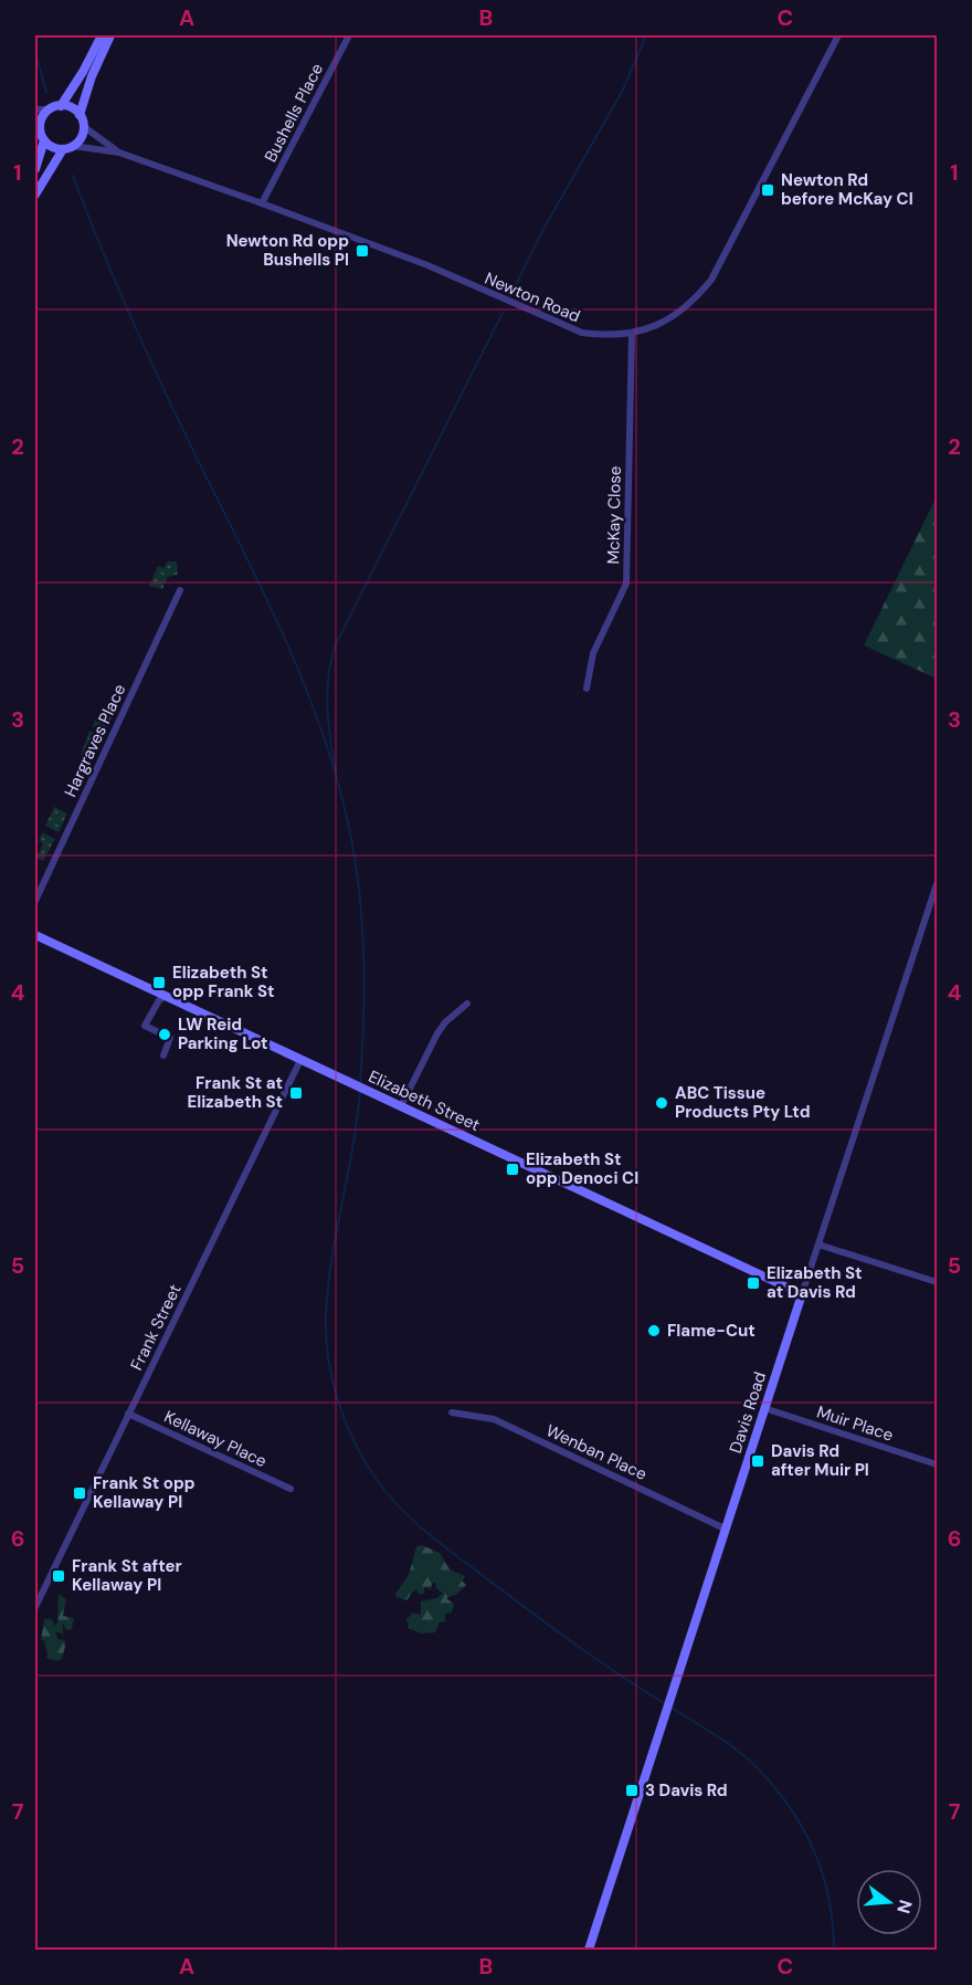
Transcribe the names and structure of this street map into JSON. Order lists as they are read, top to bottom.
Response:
{
  "streets": {
    "street": [
      "Bushells Place",
      "Newton Road",
      "McKay Close",
      "Hargraves Place",
      "Elizabeth Street",
      "Frank Street",
      "Davis Road",
      "Muir Place",
      "Kellaway Place",
      "Wenban Place"
    ]
  },
  "crossings": [
    ["Bushells Place", "Newton Road"],
    ["Newton Road", "McKay Close"],
    ["Elizabeth Street", "Frank Street"],
    ["Elizabeth Street", "Davis Road"],
    ["Frank Street", "Kellaway Place"],
    ["Davis Road", "Muir Place"],
    ["Davis Road", "Wenban Place"]
  ],
  "places": {
    "transit": [
      "Newton Rd before McKay Cl",
      "Newton Rd opp Bushells Pl",
      "Elizabeth St opp Frank St",
      "Frank St at Elizabeth St",
      "Elizabeth St opp Denoci Cl",
      "Elizabeth St at Davis Rd",
      "Davis Rd after Muir Pl",
      "Frank St opp Kellaway Pl",
      "Frank St after Kellaway Pl",
      "3 Davis Rd"
    ],
    "other": ["LW Reid Parking Lot", "ABC Tissue Products Pty Ltd", "Flame-Cut"]
  },
  "north": "right",
  "grid": {
    "columns": ["A", "B", "C"],
    "rows": [
      "1",
      "2",
      "3",
      "4",
      "5",
      "6",
      "7"
    ]
  }
}
